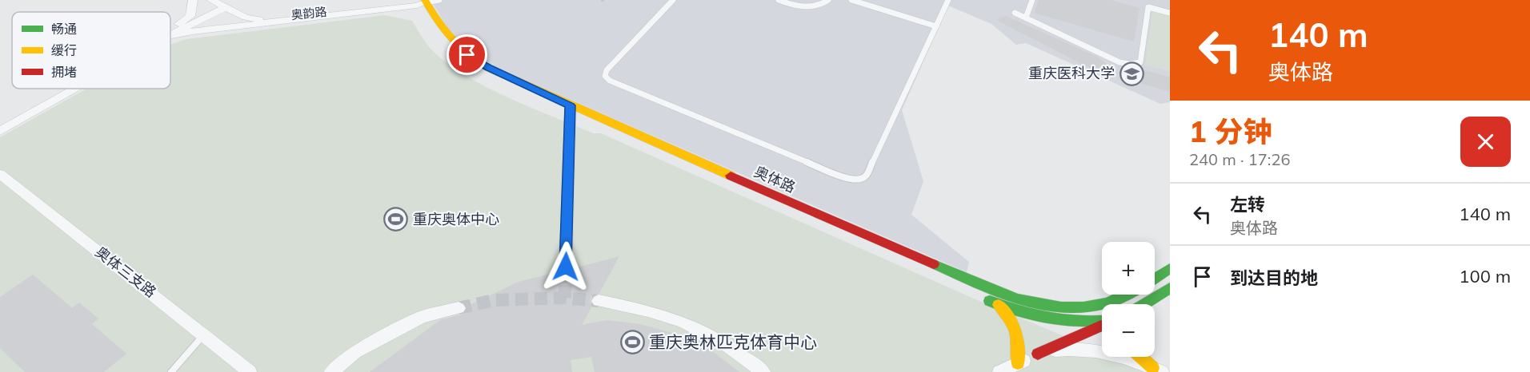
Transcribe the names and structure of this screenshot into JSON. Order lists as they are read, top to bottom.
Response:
{
  "streets": {
    "main road": ["奥体路"],
    "street": ["奥韵路", "奥体三支路"]
  },
  "crossings": [
    ["奥韵路", "奥体路"]
  ],
  "places": {
    "school or university": ["重庆医科大学"],
    "sports": ["重庆奥体中心", "重庆奥林匹克体育中心"]
  },
  "legend": ["畅通", "缓行", "拥堵"],
  "page": {
    "turn": ["140 m", "奥体路"],
    "heading": ["1 分钟", "240 m · 17:26"],
    "list": [
      {
        "name": "左转",
        "note": "奥体路",
        "value": "140 m"
      },
      {
        "name": "到达目的地",
        "value": "100 m"
      }
    ],
    "map_buttons": ["+", "−"]
  }
}
